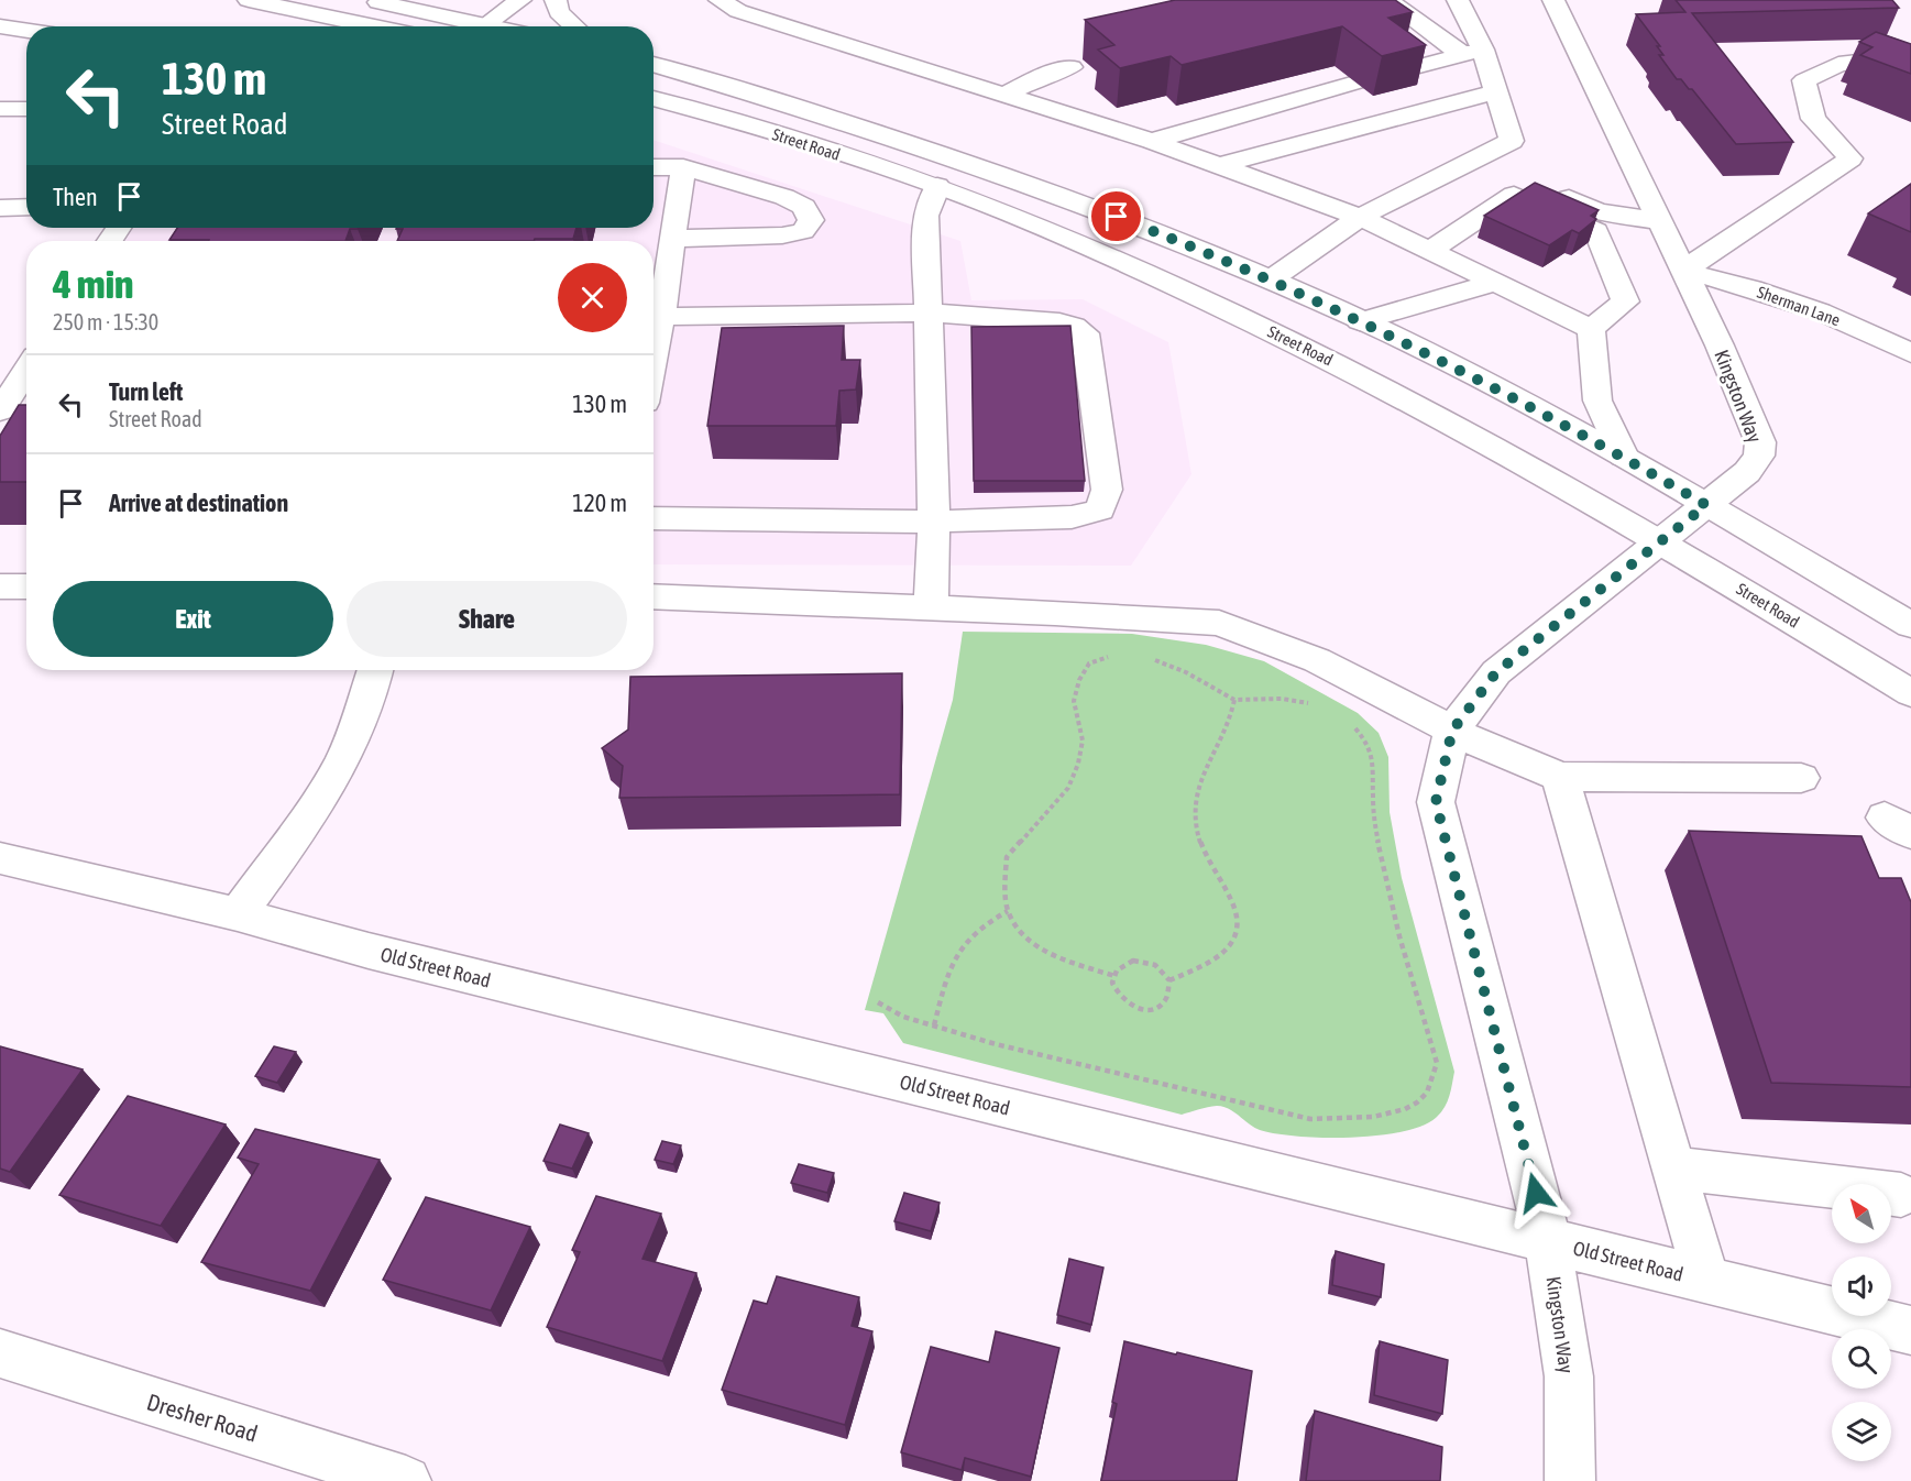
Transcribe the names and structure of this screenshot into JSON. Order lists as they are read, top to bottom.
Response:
{
  "streets": {
    "main road": [
      "Street Road",
      "Sherman Lane",
      "Kingston Way",
      "Old Street Road",
      "Dresher Road"
    ]
  },
  "crossings": [
    ["Street Road", "Kingston Way"],
    ["Sherman Lane", "Kingston Way"],
    ["Kingston Way", "Old Street Road"]
  ],
  "north": "top left",
  "page": {
    "turn": ["130 m", "Street Road"],
    "then": "Then",
    "heading": ["4 min", "250 m · 15:30"],
    "list": [
      {
        "name": "Turn left",
        "note": "Street Road",
        "value": "130 m"
      },
      {
        "name": "Arrive at destination",
        "value": "120 m"
      }
    ],
    "buttons": ["Exit", "Share"]
  }
}
